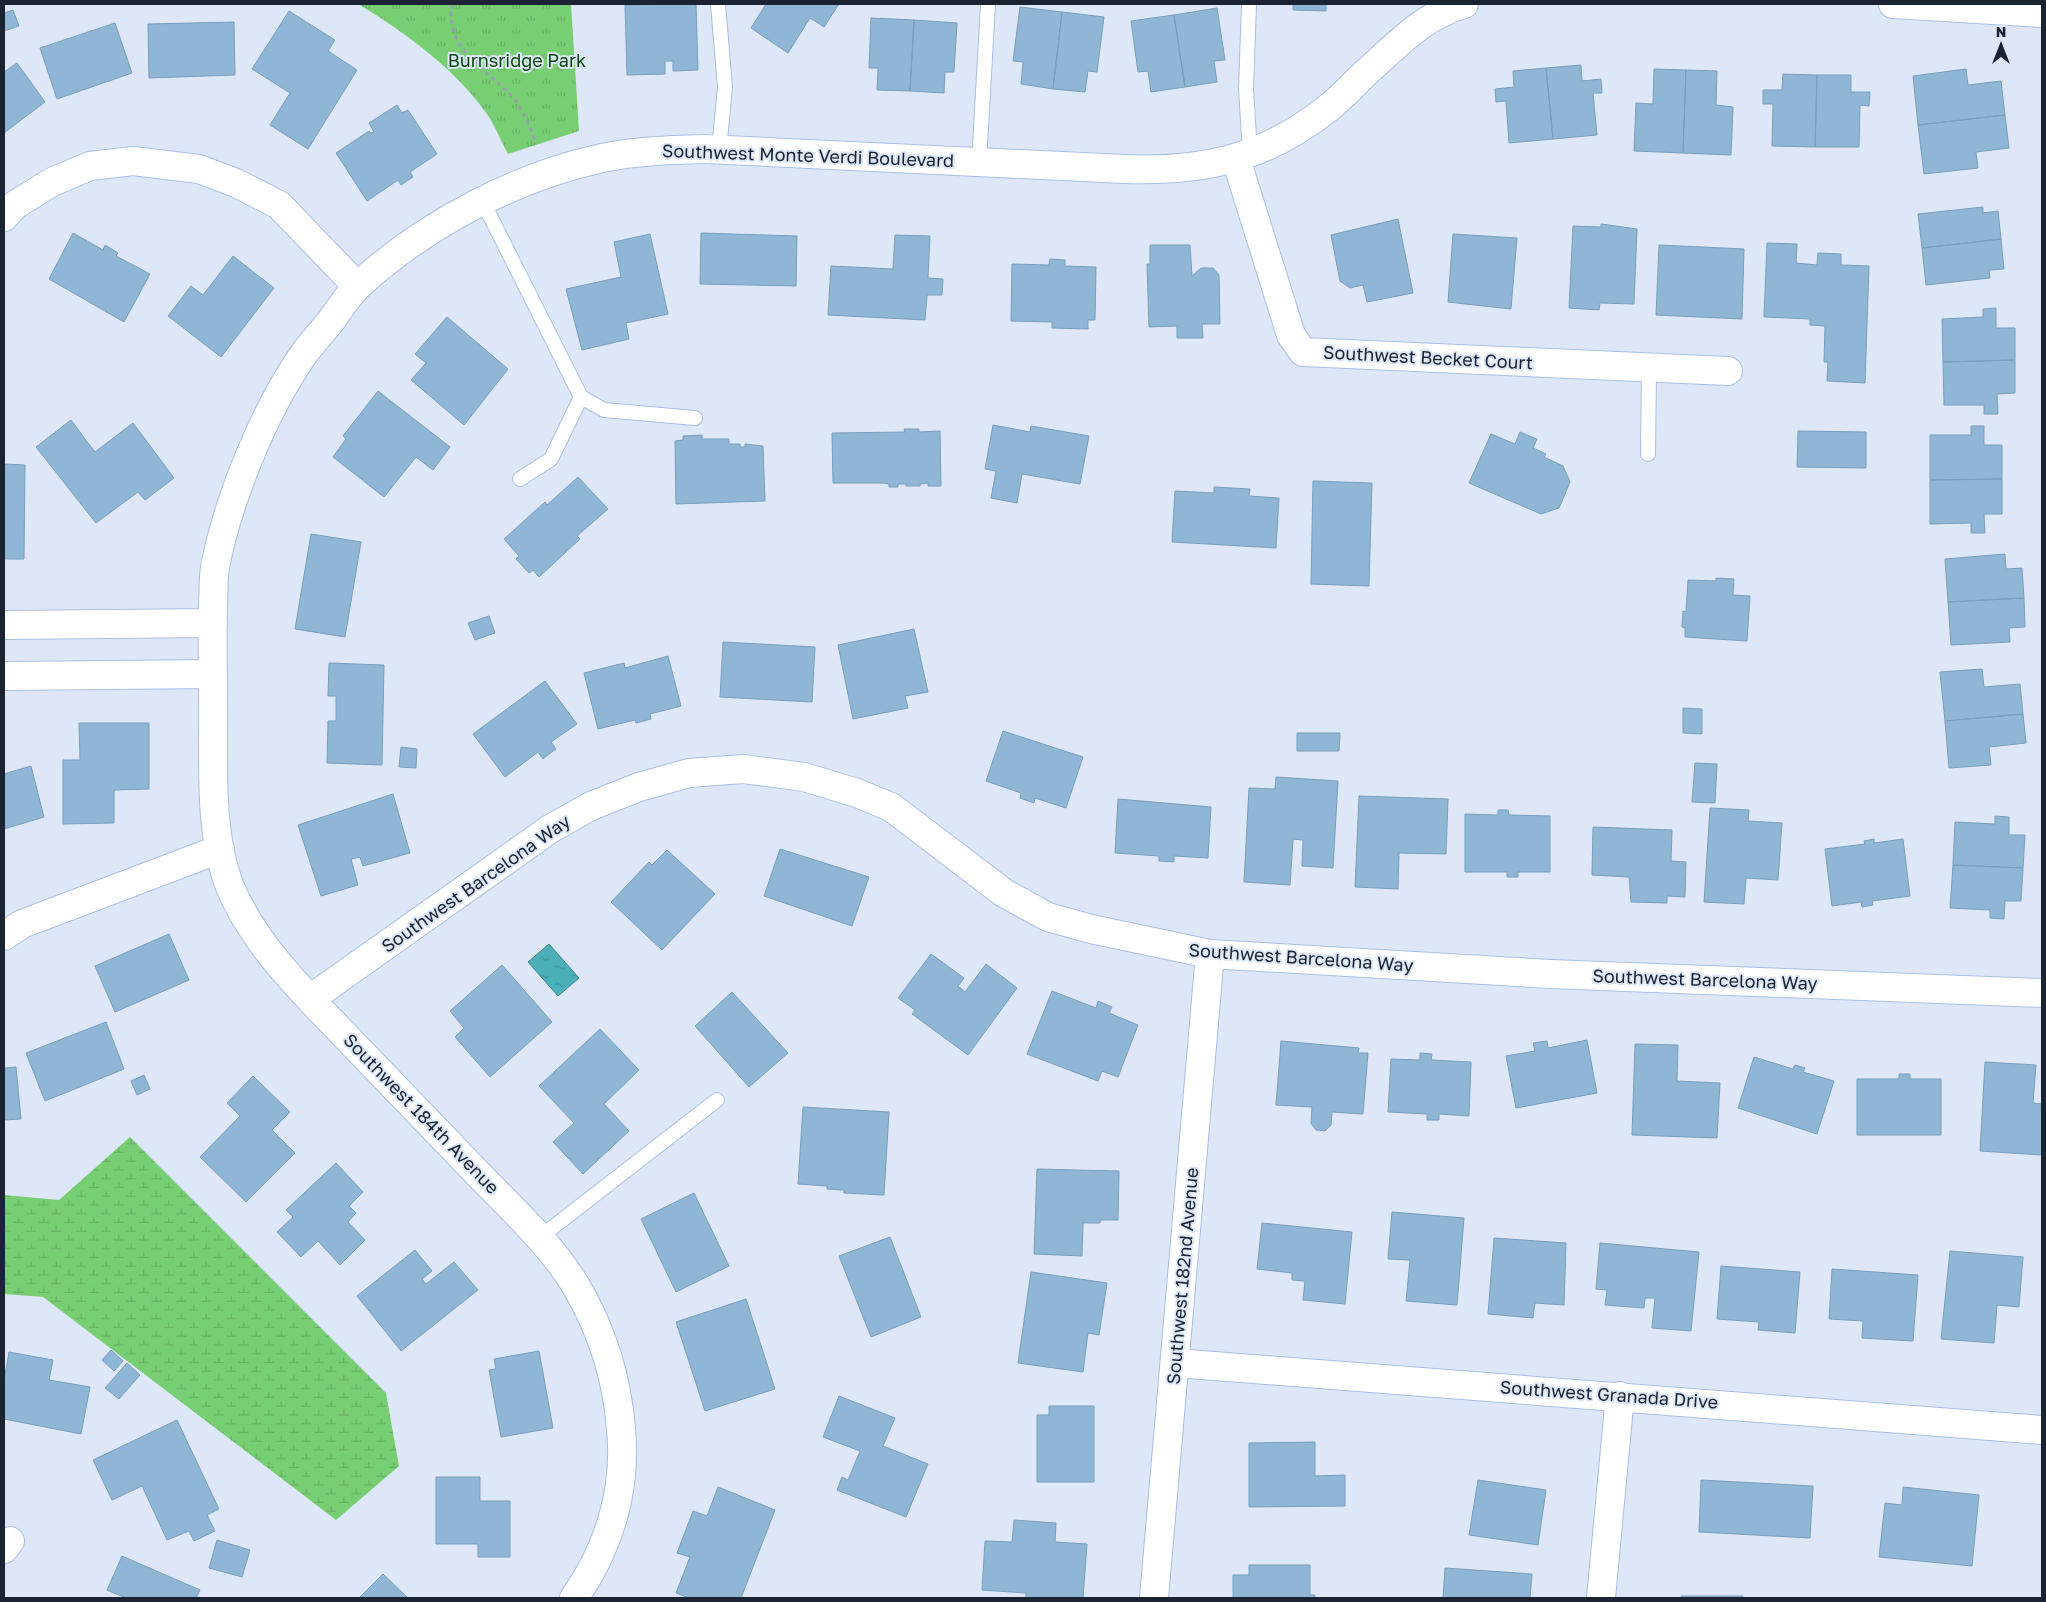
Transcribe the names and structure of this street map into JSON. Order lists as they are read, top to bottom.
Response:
{
  "streets": {
    "street": [
      "Southwest Monte Verdi Boulevard",
      "Southwest Becket Court",
      "Southwest Barcelona Way",
      "Southwest 184th Avenue",
      "Southwest 182nd Avenue",
      "Southwest Granada Drive"
    ]
  },
  "crossings": [
    ["Southwest Monte Verdi Boulevard", "Southwest Becket Court"],
    ["Southwest Monte Verdi Boulevard", "Southwest 184th Avenue"],
    ["Southwest Barcelona Way", "Southwest 184th Avenue"],
    ["Southwest Barcelona Way", "Southwest 182nd Avenue"],
    ["Southwest 182nd Avenue", "Southwest Granada Drive"]
  ],
  "parks": ["Burnsridge Park"],
  "north": "top"
}
